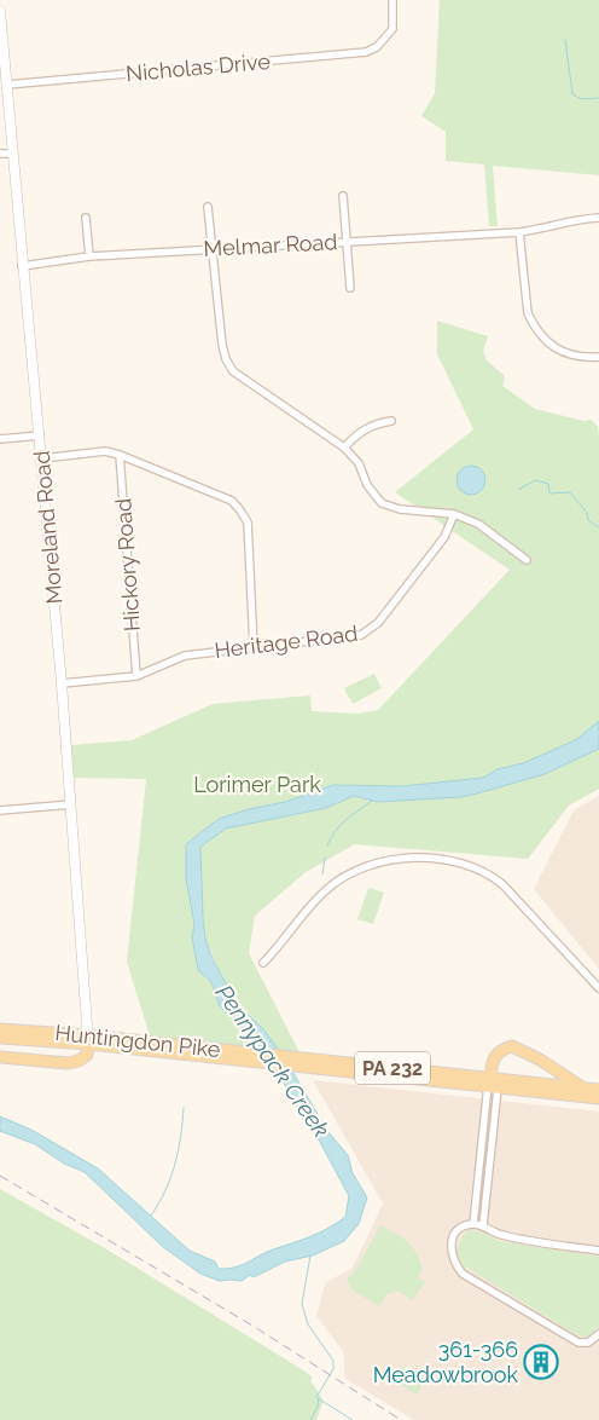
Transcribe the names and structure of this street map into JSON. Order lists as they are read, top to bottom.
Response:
{
  "streets": {
    "main road": ["Huntingdon Pike", "PA 232"],
    "street": [
      "Nicholas Drive",
      "Melmar Road",
      "Moreland Road",
      "Hickory Road",
      "Heritage Road"
    ]
  },
  "crossings": [
    ["Nicholas Drive", "Moreland Road"],
    ["Melmar Road", "Moreland Road"],
    ["Moreland Road", "Heritage Road"],
    ["Moreland Road", "Huntingdon Pike"],
    ["Hickory Road", "Heritage Road"]
  ],
  "water": ["Pennypack Creek"],
  "parks": ["Lorimer Park"],
  "places": {
    "building": ["361-366 Meadowbrook"]
  }
}
